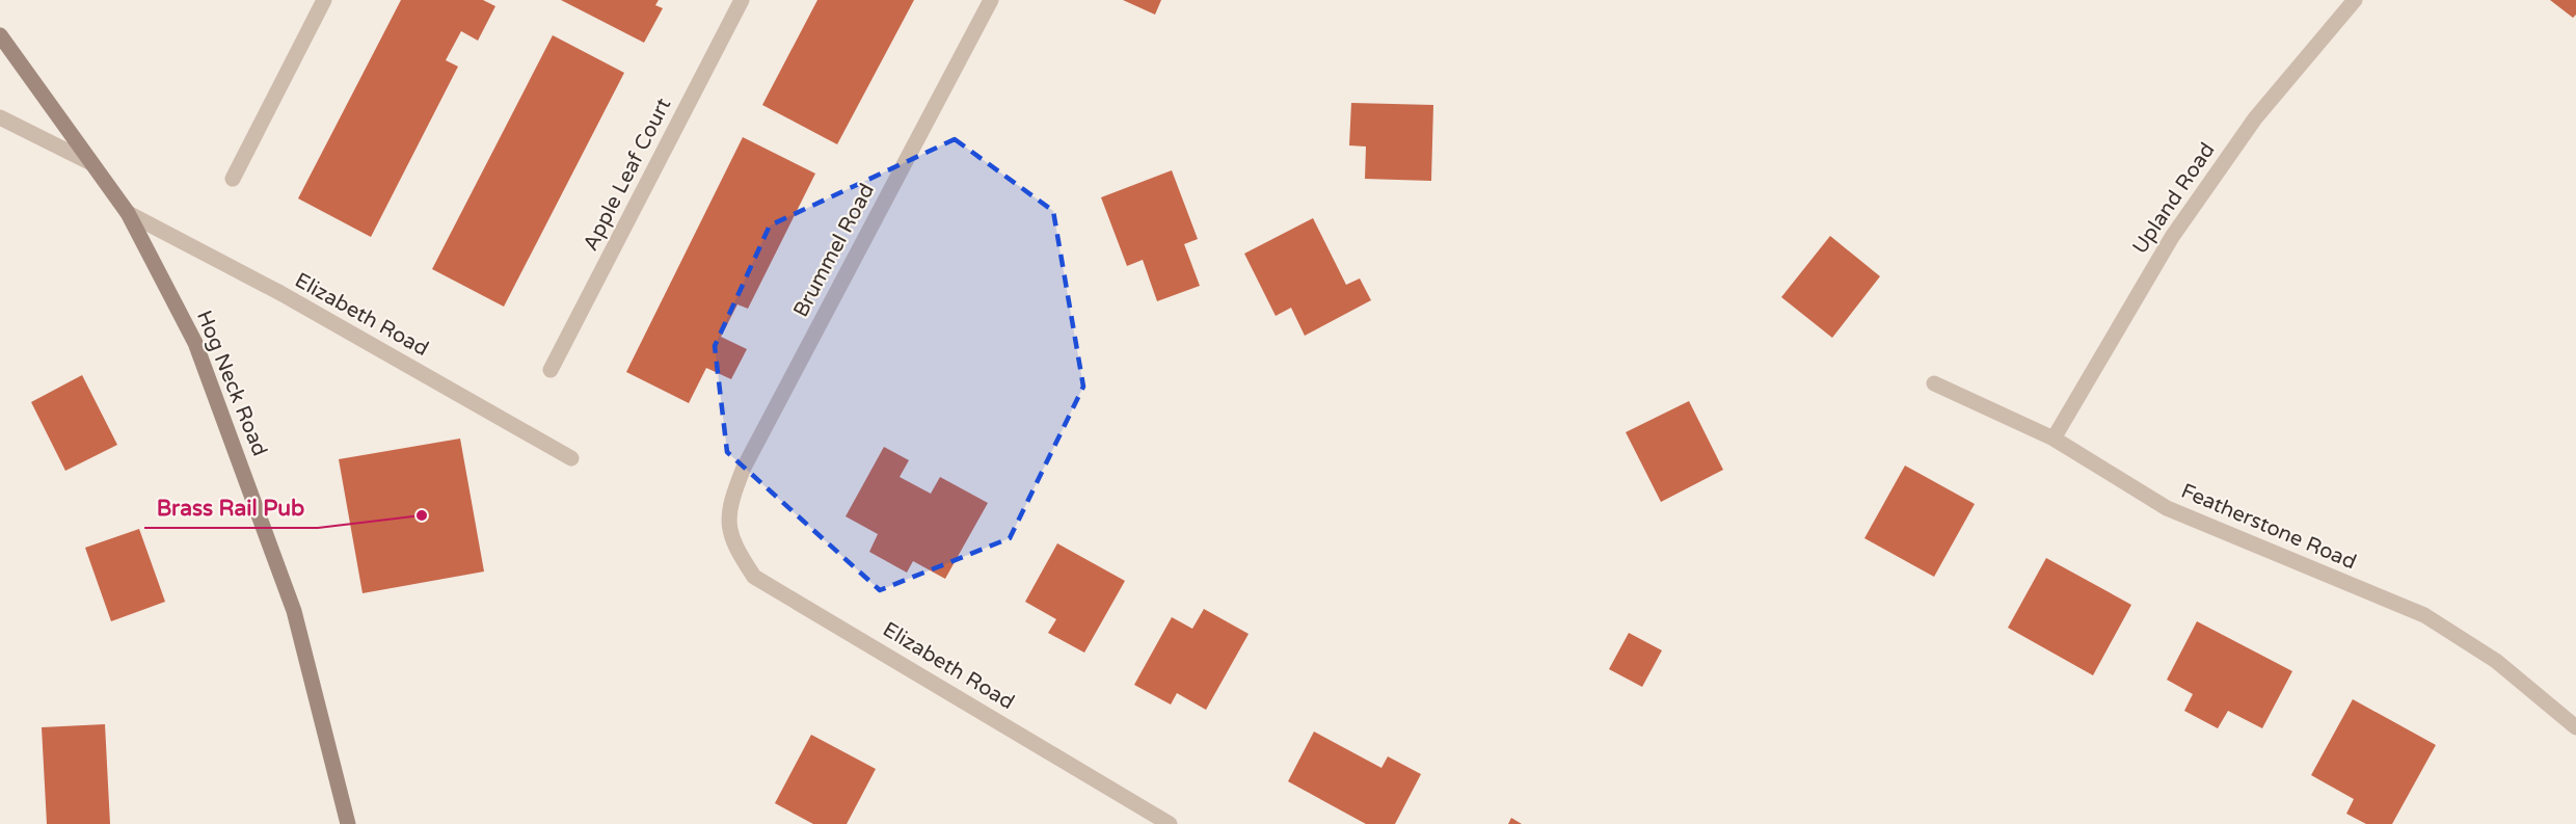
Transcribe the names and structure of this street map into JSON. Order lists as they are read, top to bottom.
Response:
{
  "streets": {
    "main road": ["Hog Neck Road"],
    "street": [
      "Apple Leaf Court",
      "Upland Road",
      "Brummel Road",
      "Elizabeth Road",
      "Featherstone Road"
    ]
  },
  "crossings": [
    ["Upland Road", "Featherstone Road"],
    ["Brummel Road", "Elizabeth Road"],
    ["Elizabeth Road", "Hog Neck Road"]
  ],
  "places": ["Brass Rail Pub"]
}
